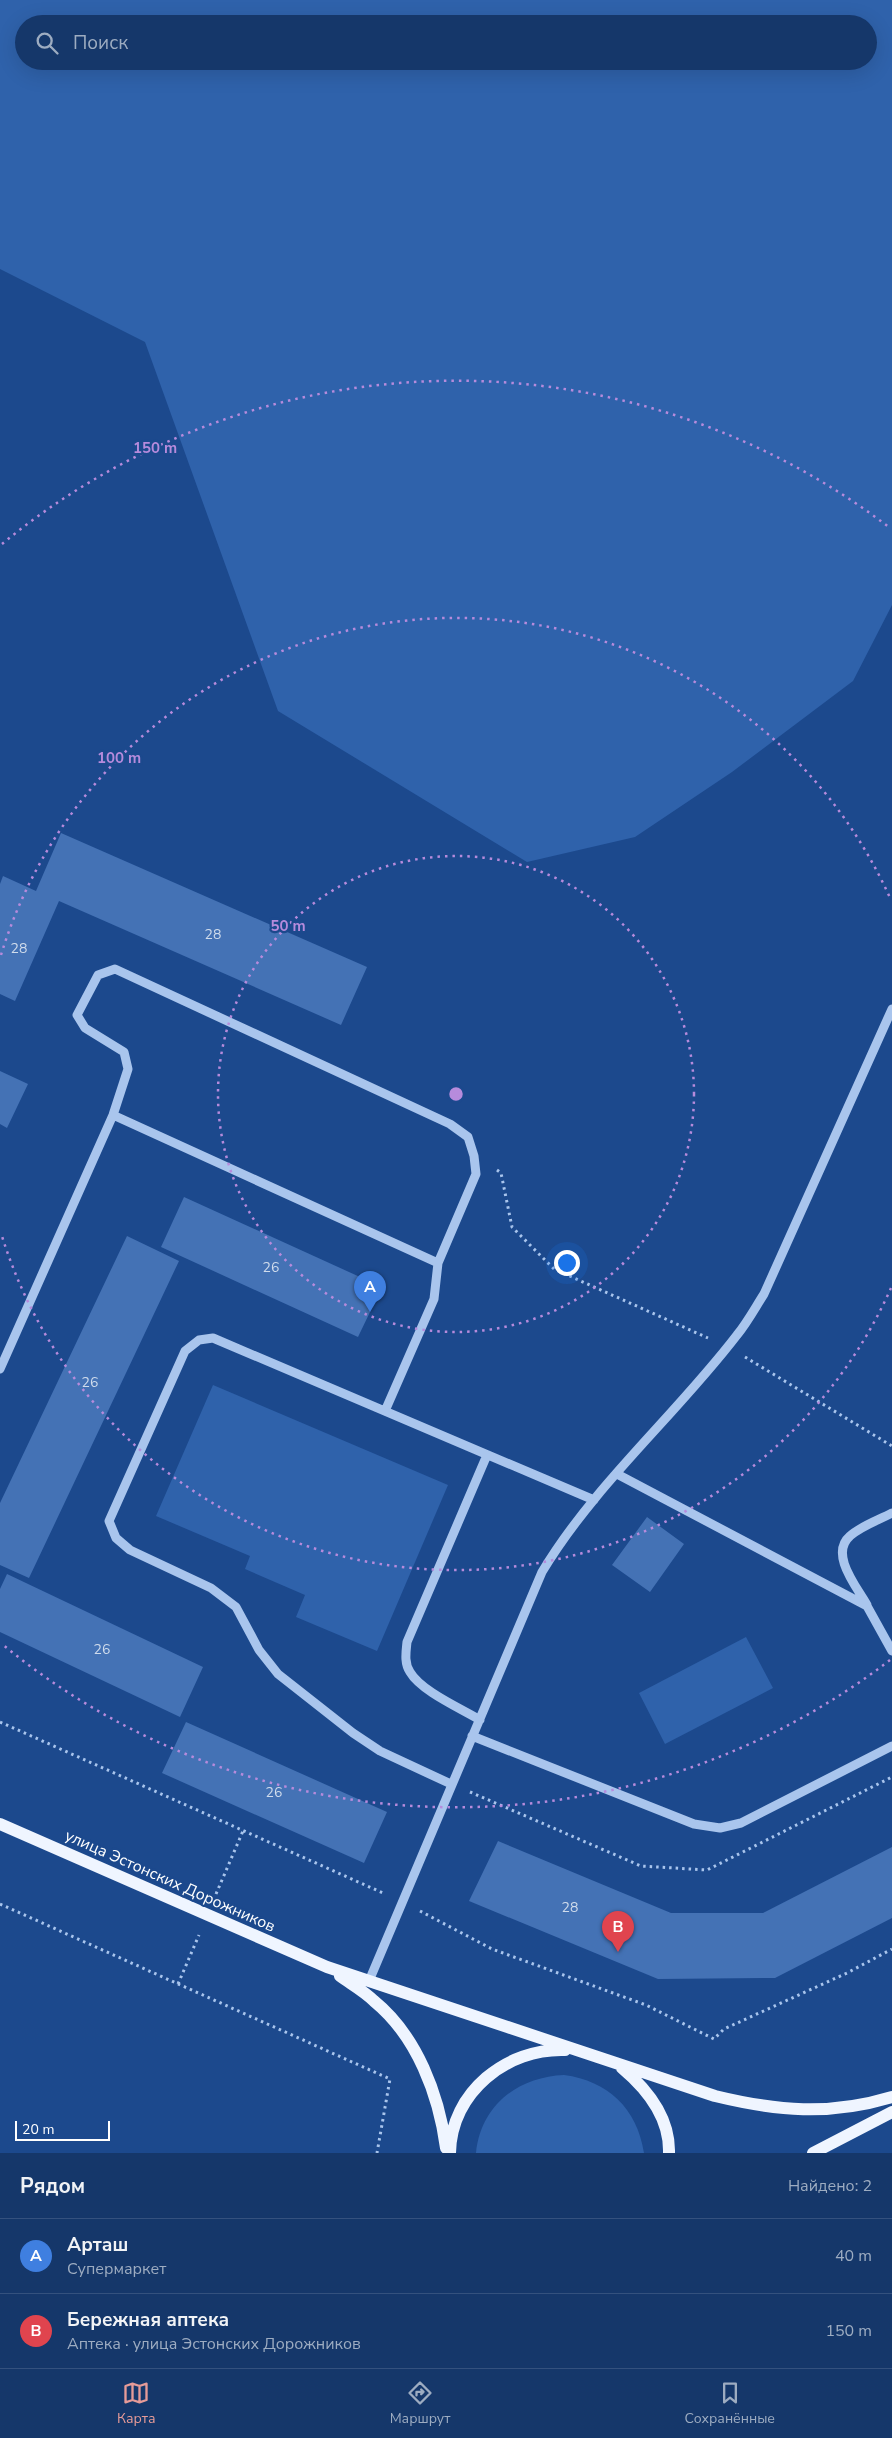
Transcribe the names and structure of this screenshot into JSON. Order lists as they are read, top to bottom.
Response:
{
  "streets": {
    "main road": ["улица Эстонских Дорожников"]
  },
  "house_numbers": [
    "28",
    "28",
    "26",
    "26",
    "26",
    "26",
    "28"
  ],
  "scale_bar": "20 m",
  "page": {
    "search": "Поиск",
    "pins": ["A", "B"],
    "scale": "20 m",
    "heading": ["Рядом", "Найдено: 2"],
    "list": [
      {
        "mark": "A",
        "name": "Арташ",
        "note": "Супермаркет",
        "value": "40 m"
      },
      {
        "mark": "B",
        "name": "Бережная аптека",
        "note": "Аптека · улица Эстонских Дорожников",
        "value": "150 m"
      }
    ],
    "nav": ["Карта", "Маршрут", "Сохранённые"]
  },
  "rings": ["150 m", "100 m", "50 m"]
}
